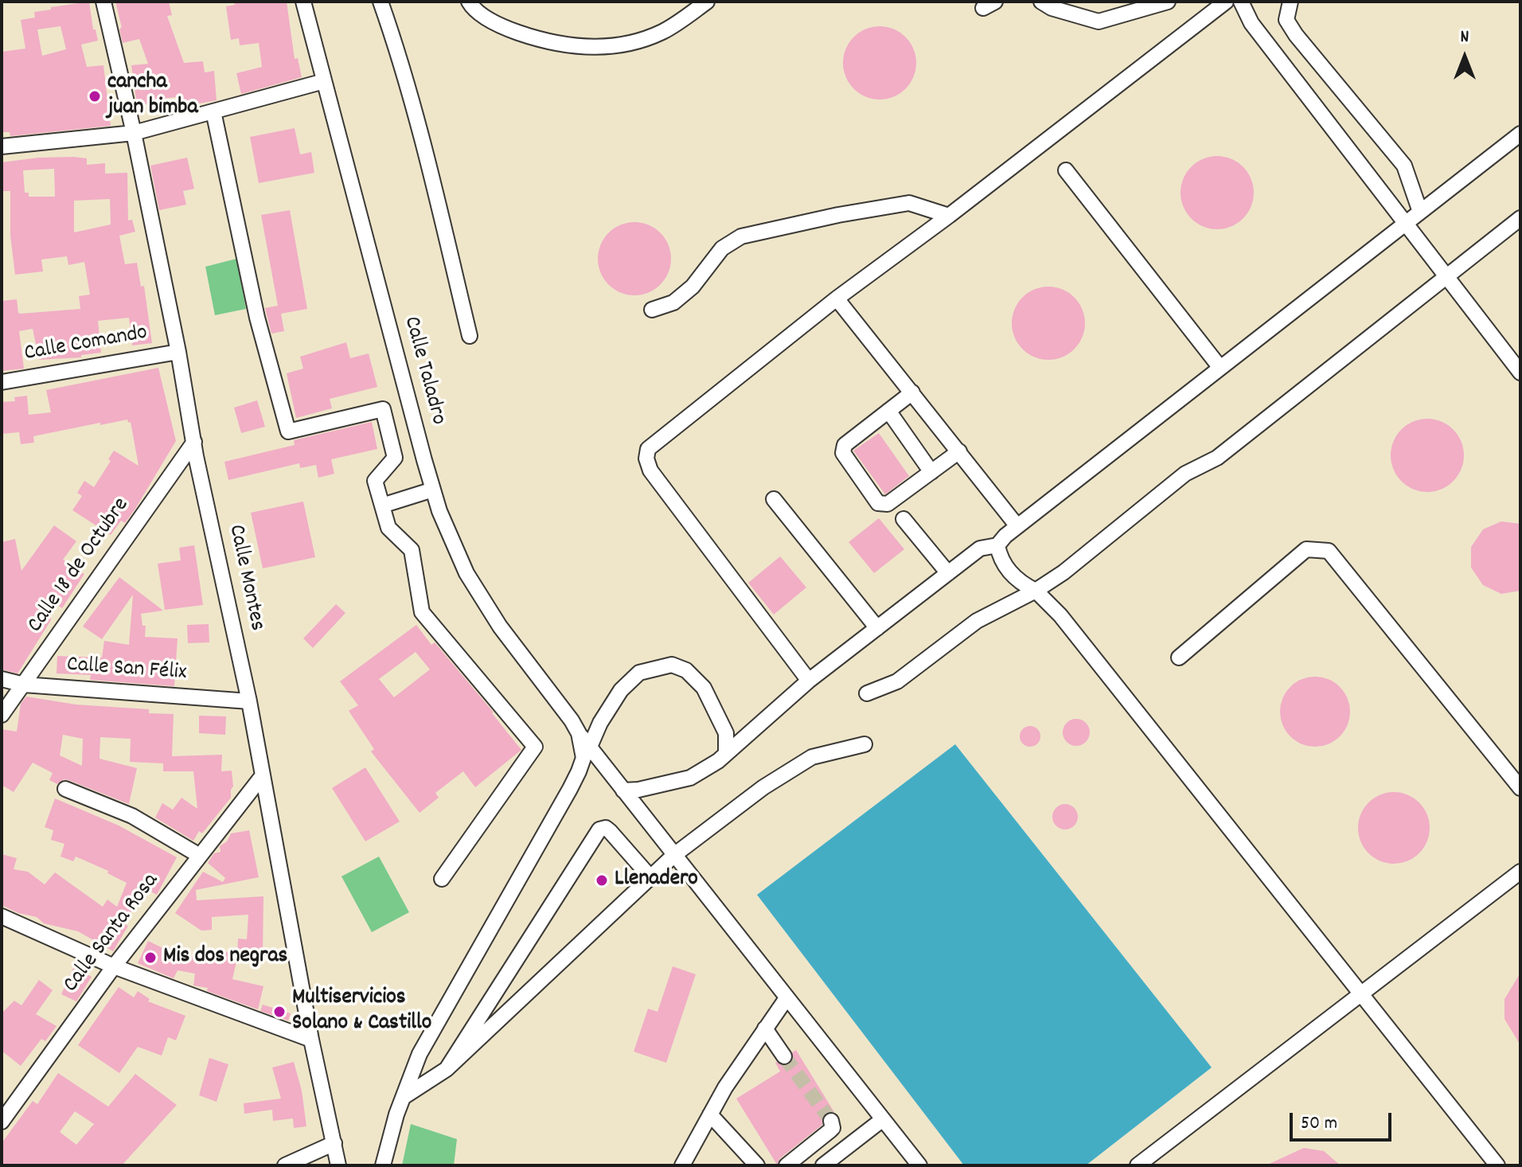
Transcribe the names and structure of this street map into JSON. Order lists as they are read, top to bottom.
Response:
{
  "streets": {
    "street": [
      "Calle Comando",
      "Calle Taladro",
      "Calle 18 de Octubre",
      "Calle Montes",
      "Calle San Félix",
      "Calle Santa Rosa"
    ]
  },
  "crossings": [
    ["Calle Comando", "Calle Montes"],
    ["Calle 18 de Octubre", "Calle Montes"],
    ["Calle 18 de Octubre", "Calle San Félix"],
    ["Calle Montes", "Calle San Félix"],
    ["Calle Montes", "Calle Santa Rosa"]
  ],
  "places": [
    "cancha juan bimba",
    "Llenadero",
    "Mis dos negras",
    "Multiservicios Solano & Castillo"
  ],
  "scale_bar": "50 m",
  "north": "top"
}
